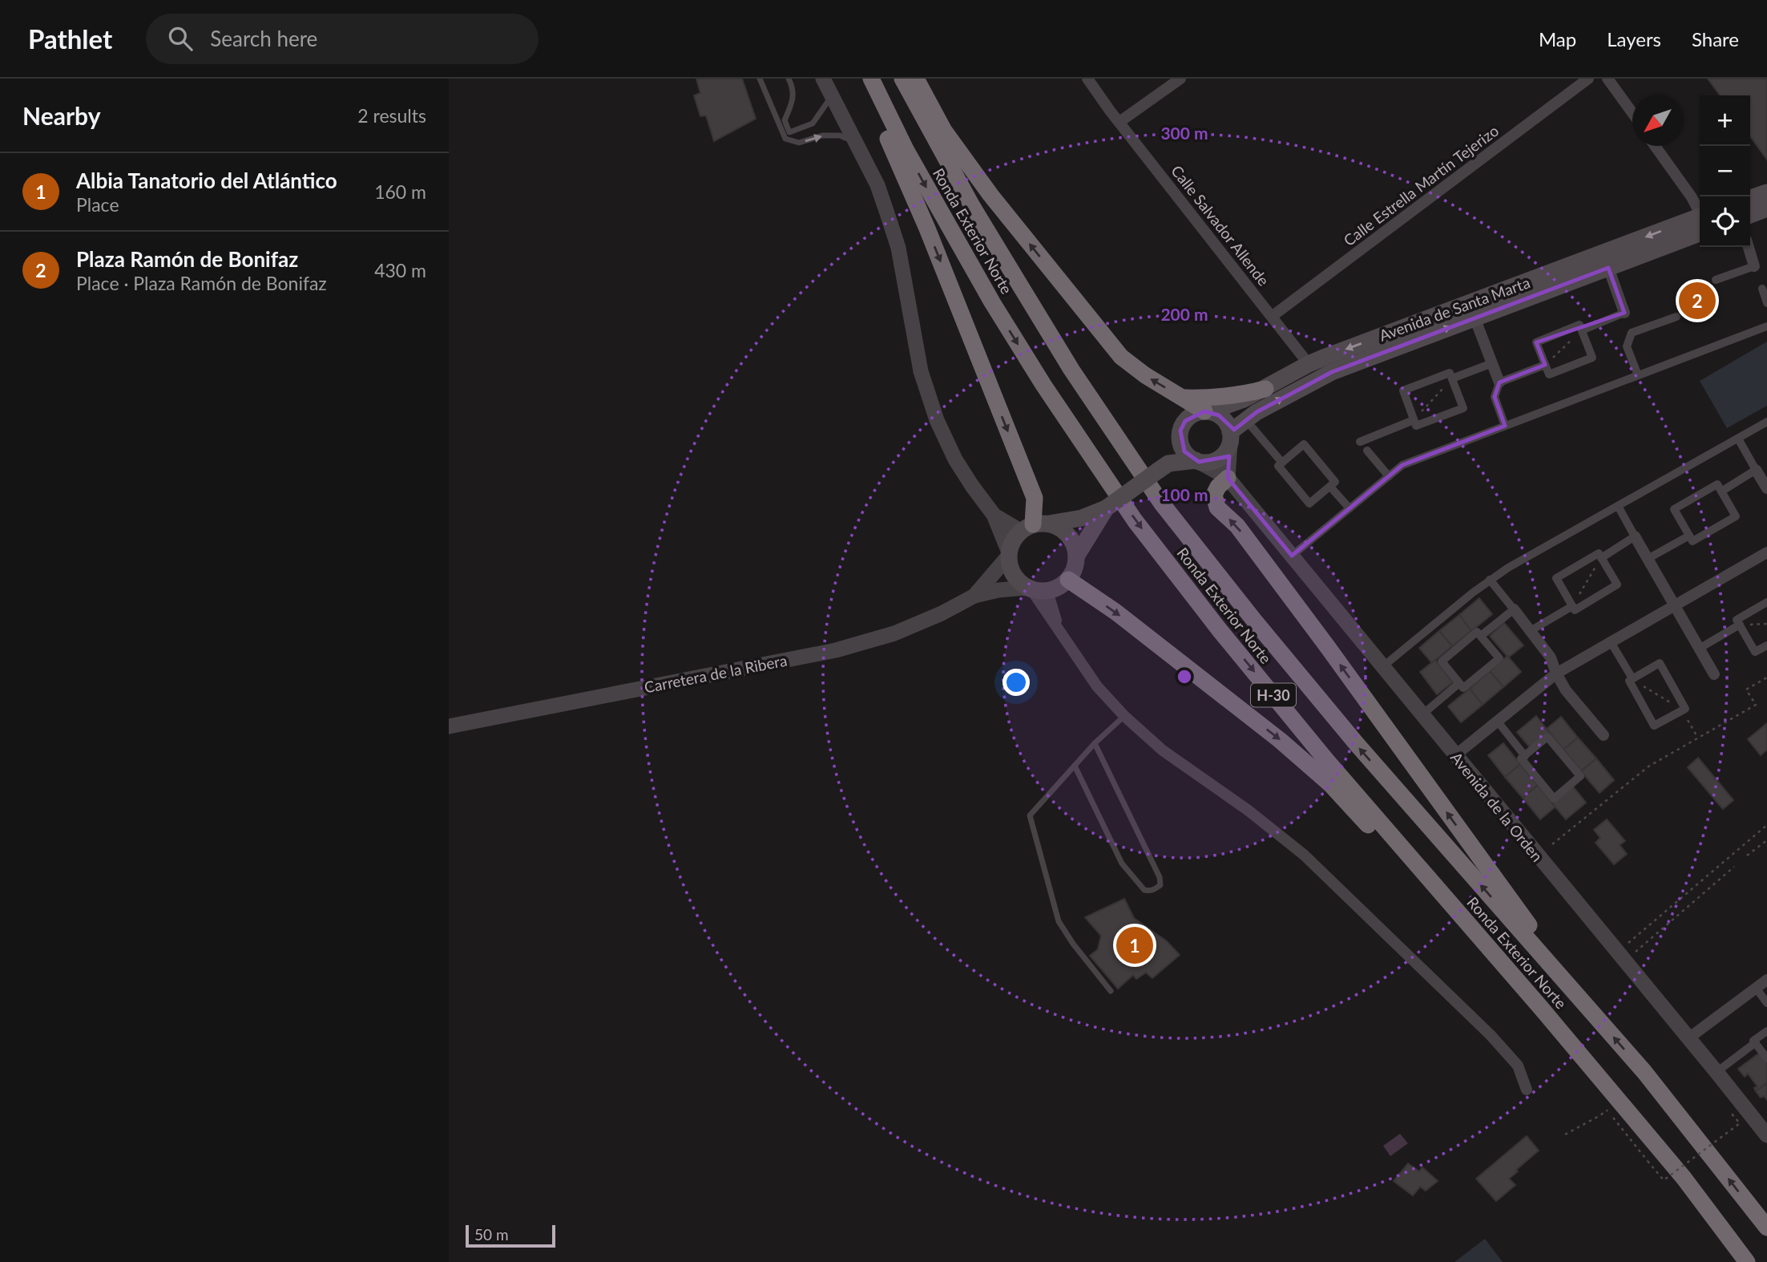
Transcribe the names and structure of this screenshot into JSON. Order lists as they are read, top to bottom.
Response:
{
  "streets": {
    "highway": ["Ronda Exterior Norte", "H-30"],
    "main road": ["Avenida de Santa Marta"],
    "street": [
      "Calle Estrella Martín Tejerizo",
      "Calle Salvador Allende",
      "Carretera de la Ribera",
      "Avenida de la Orden"
    ]
  },
  "crossings": [
    ["Calle Estrella Martín Tejerizo", "Calle Salvador Allende"],
    ["Calle Salvador Allende", "Avenida de Santa Marta"],
    ["Avenida de Santa Marta", "Avenida de la Orden"]
  ],
  "scale_bar": "50 m",
  "north": "bottom left",
  "page": {
    "header": "Pathlet",
    "search": "Search here",
    "nav": ["Map", "Layers", "Share"],
    "heading": ["Nearby", "2 results"],
    "map_buttons": ["+", "−"],
    "list": [
      {
        "mark": "1",
        "name": "Albia Tanatorio del Atlántico",
        "note": "Place",
        "value": "160 m"
      },
      {
        "mark": "2",
        "name": "Plaza Ramón de Bonifaz",
        "note": "Place · Plaza Ramón de Bonifaz",
        "value": "430 m"
      }
    ],
    "pins": ["2", "1"],
    "scale": "50 m"
  },
  "rings": ["300 m", "200 m", "100 m"]
}
